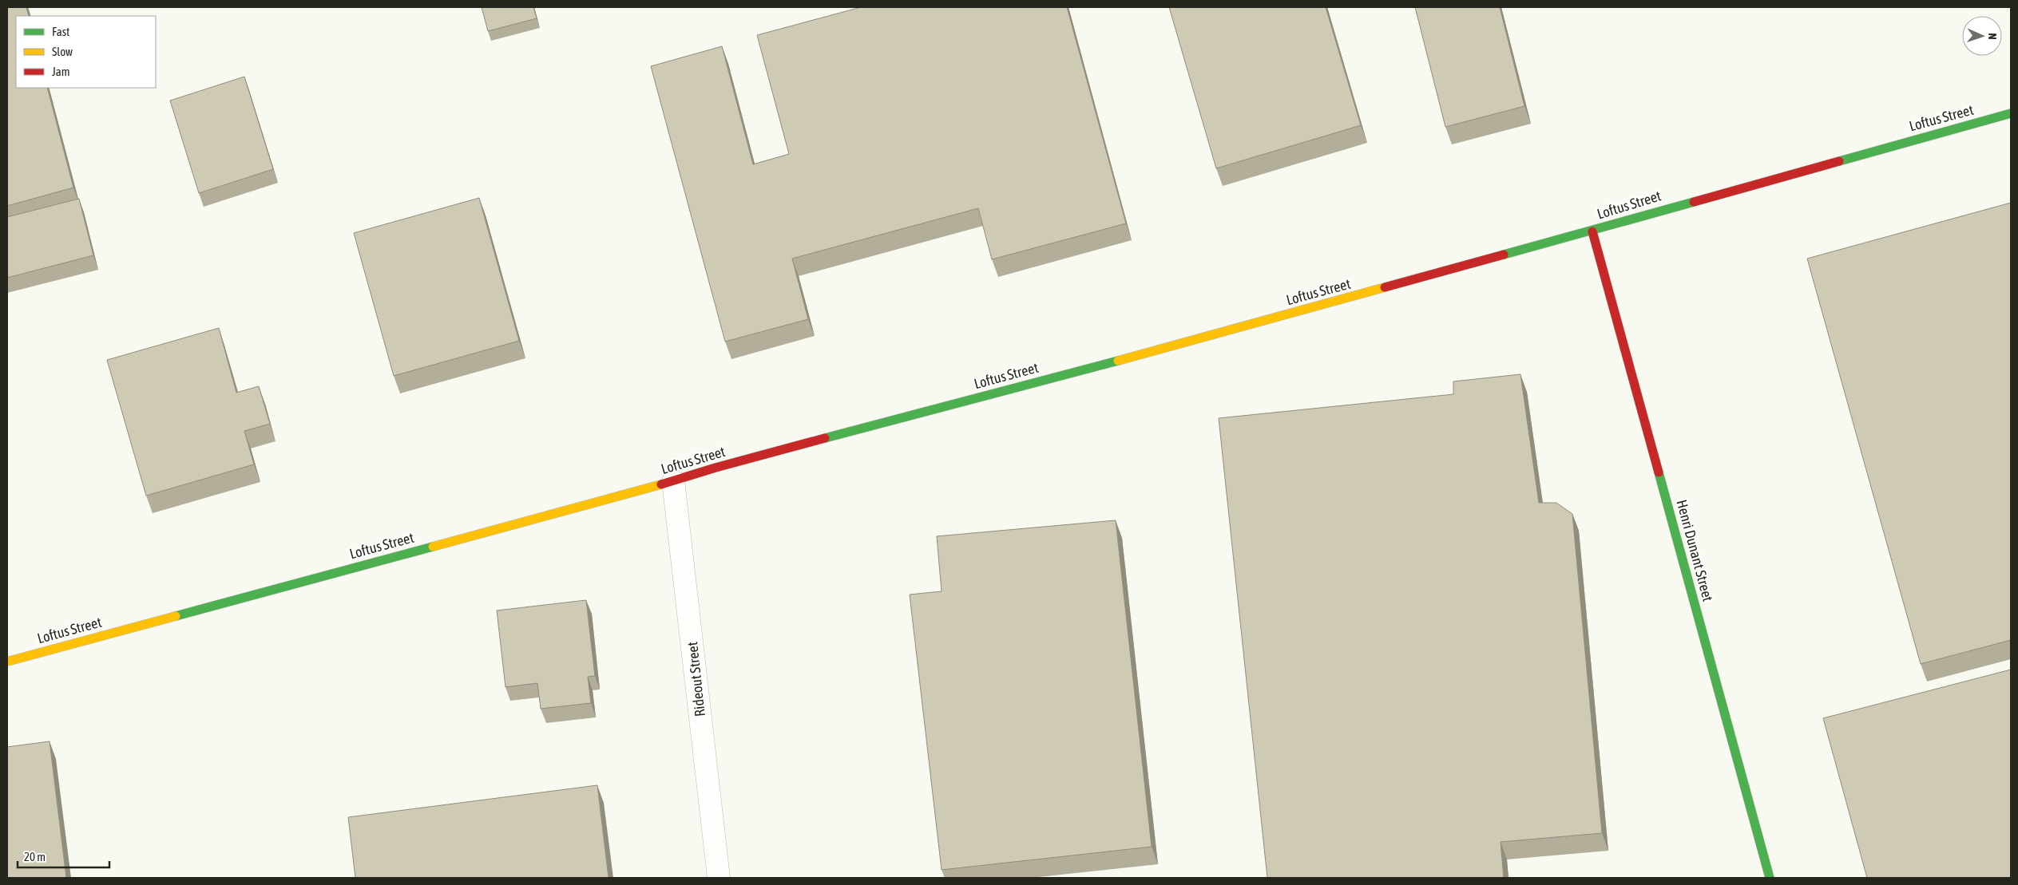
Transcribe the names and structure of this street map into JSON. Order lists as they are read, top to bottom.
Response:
{
  "streets": {
    "street": ["Loftus Street", "Henri Dunant Street", "Rideout Street"]
  },
  "crossings": [
    ["Loftus Street", "Henri Dunant Street"],
    ["Loftus Street", "Rideout Street"]
  ],
  "legend": ["Fast", "Slow", "Jam"],
  "scale_bar": "20 m",
  "north": "right"
}
